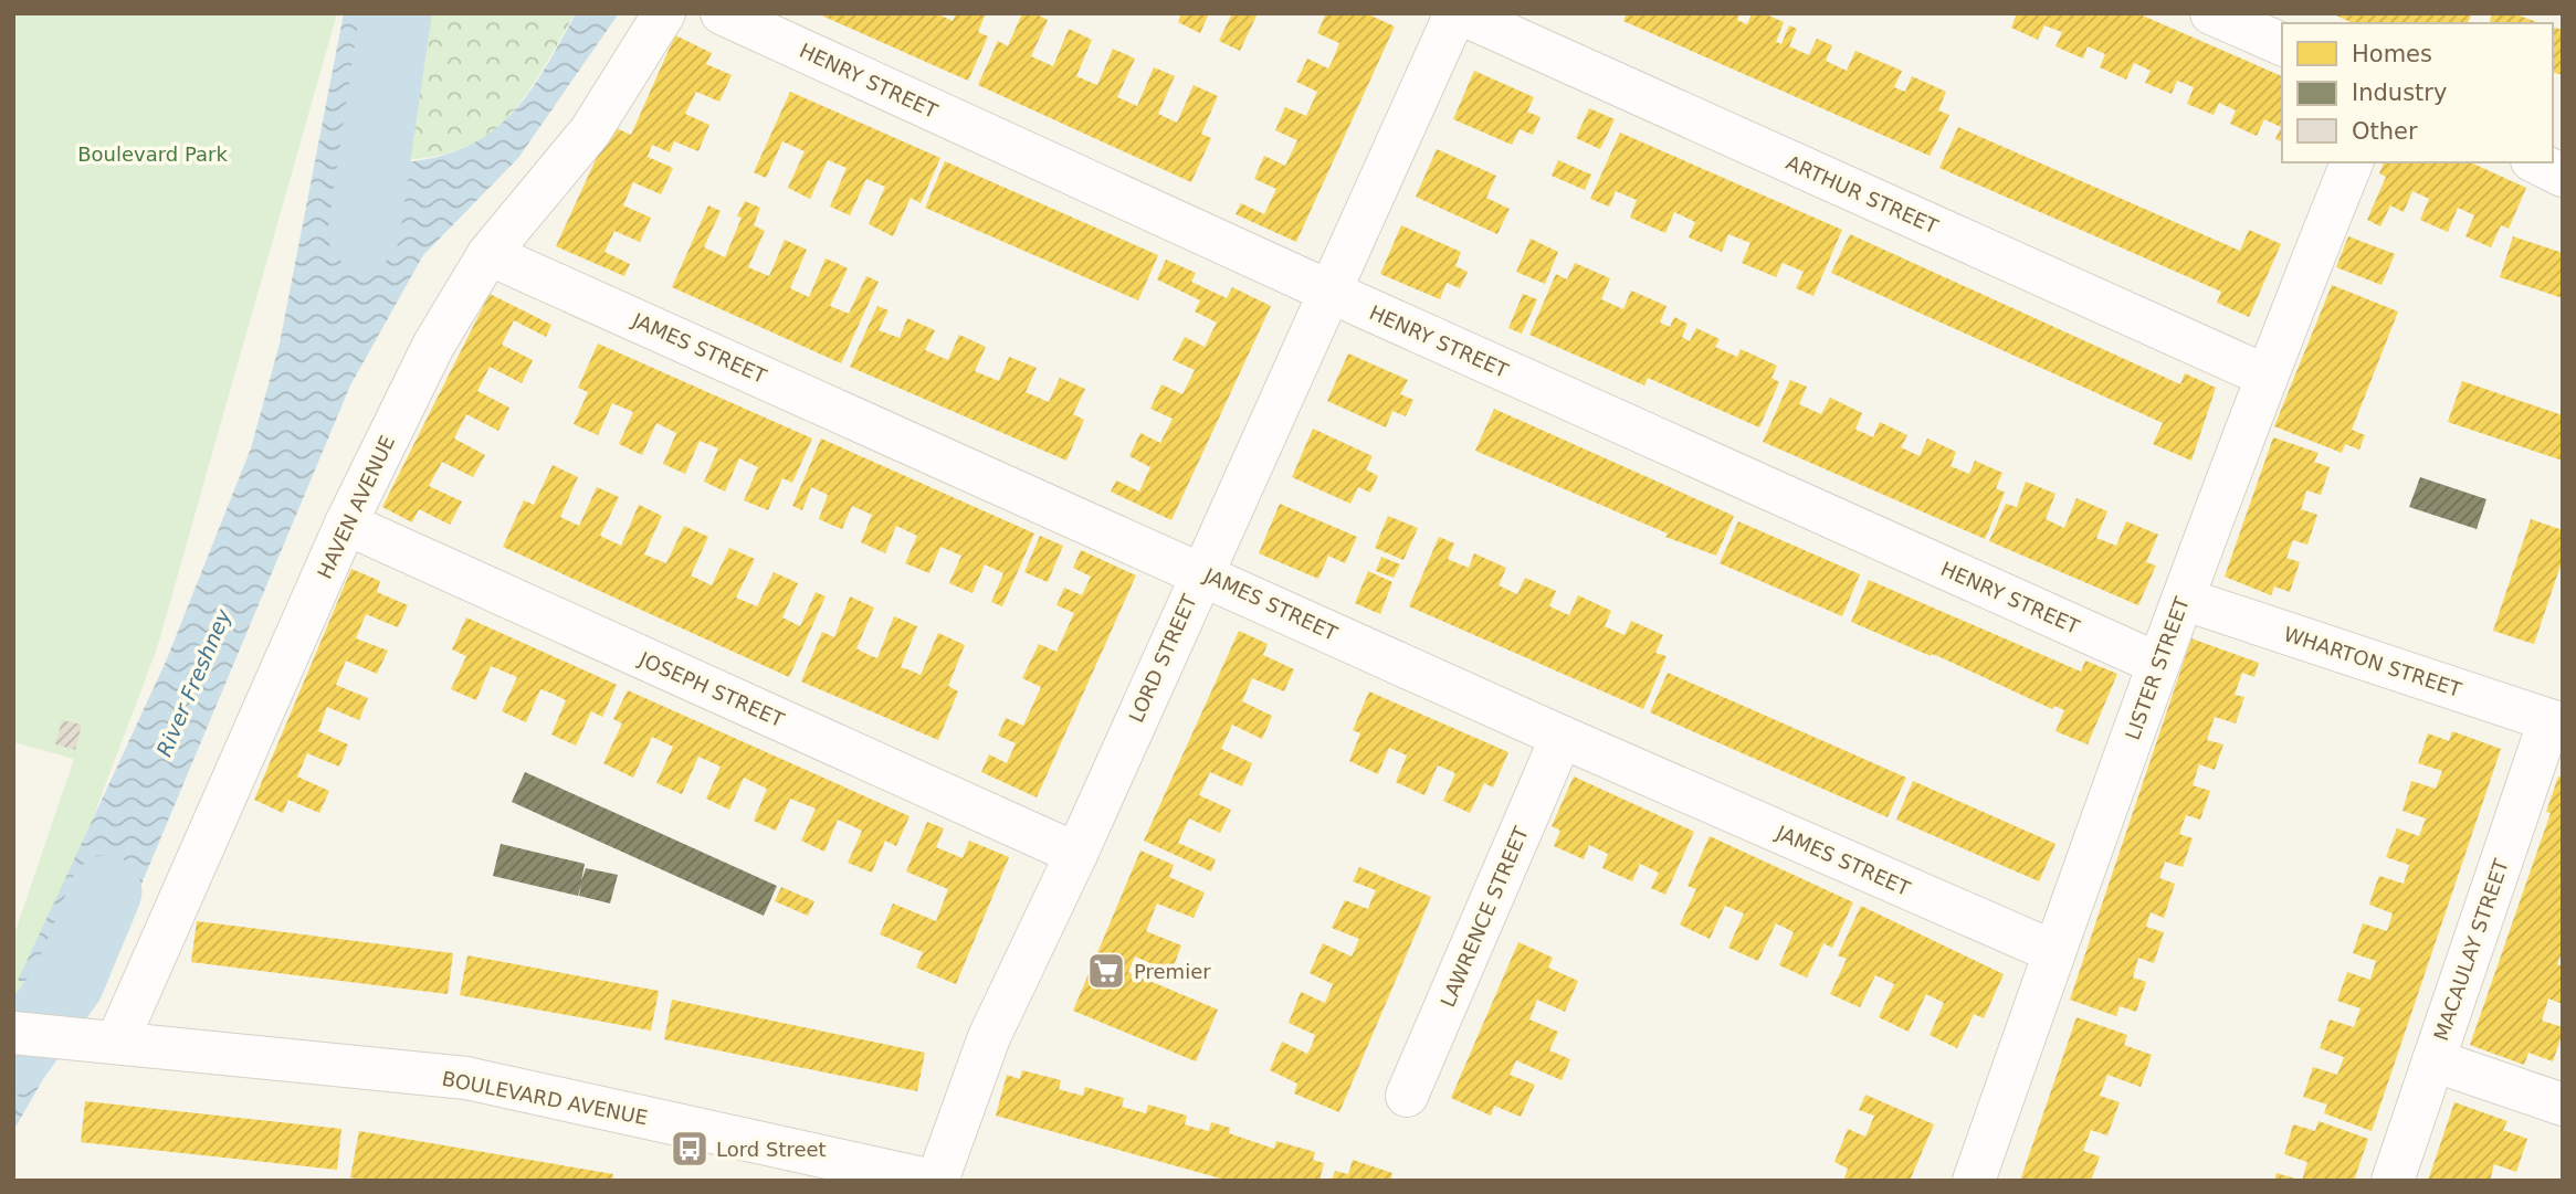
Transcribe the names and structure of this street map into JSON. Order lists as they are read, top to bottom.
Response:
{
  "streets": {
    "street": [
      "HENRY STREET",
      "ARTHUR STREET",
      "JAMES STREET",
      "HAVEN AVENUE",
      "LORD STREET",
      "WHARTON STREET",
      "LISTER STREET",
      "JOSEPH STREET",
      "LAWRENCE STREET",
      "MACAULAY STREET",
      "BOULEVARD AVENUE"
    ]
  },
  "crossings": [
    ["HENRY STREET", "LORD STREET"],
    ["HENRY STREET", "LISTER STREET"],
    ["ARTHUR STREET", "LORD STREET"],
    ["ARTHUR STREET", "LISTER STREET"],
    ["JAMES STREET", "HAVEN AVENUE"],
    ["JAMES STREET", "LORD STREET"],
    ["JAMES STREET", "LISTER STREET"],
    ["JAMES STREET", "LAWRENCE STREET"],
    ["HAVEN AVENUE", "JOSEPH STREET"],
    ["HAVEN AVENUE", "BOULEVARD AVENUE"],
    ["LORD STREET", "JOSEPH STREET"],
    ["LORD STREET", "BOULEVARD AVENUE"],
    ["WHARTON STREET", "LISTER STREET"],
    ["WHARTON STREET", "MACAULAY STREET"]
  ],
  "water": ["River Freshney"],
  "parks": ["Boulevard Park"],
  "places": {
    "supermarket": ["Premier"],
    "bus stop": ["Lord Street"]
  },
  "legend": ["Homes", "Industry", "Other"]
}
